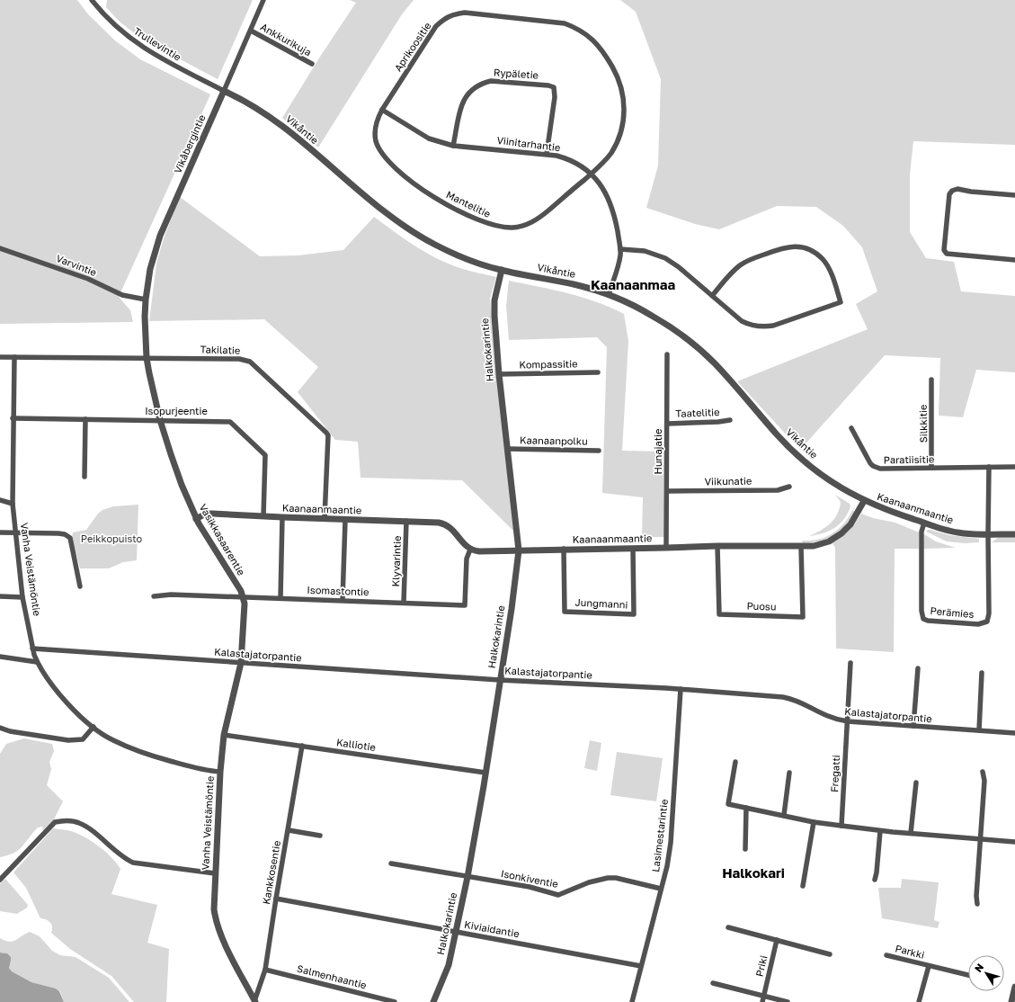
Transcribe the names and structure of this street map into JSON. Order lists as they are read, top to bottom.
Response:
{
  "streets": {
    "street": [
      "Ankkurikuja",
      "Trullevintie",
      "Aprikoositie",
      "Rypäletie",
      "Vikåntie",
      "Vikåbergintie",
      "Viinitarhantie",
      "Mantelitie",
      "Varvintie",
      "Takilatie",
      "Halkokarintie",
      "Kompassitie",
      "Isopurjeentie",
      "Taatelitie",
      "Silkkitie",
      "Kaanaanpolku",
      "Hunajatie",
      "Paratiisitie",
      "Viikunatie",
      "Kaanaanmaantie",
      "Vasikkasaarentie",
      "Klyvarintie",
      "Vanha Veistämöntie",
      "Isomastontie",
      "Jungmanni",
      "Puosu",
      "Perämies",
      "Kalastajatorpantie",
      "Kalliotie",
      "Fregatti",
      "Lasimestarintie",
      "Kankkosentie",
      "Isonkiventie",
      "Kiviaidantie",
      "Parkki",
      "Priki",
      "Salmenhaantie"
    ]
  },
  "crossings": [
    ["Ankkurikuja", "Vikåbergintie"],
    ["Trullevintie", "Vikåntie"],
    ["Trullevintie", "Vikåbergintie"],
    ["Aprikoositie", "Viinitarhantie"],
    ["Aprikoositie", "Mantelitie"],
    ["Rypäletie", "Viinitarhantie"],
    ["Vikåntie", "Vikåbergintie"],
    ["Vikåntie", "Viinitarhantie"],
    ["Vikåntie", "Halkokarintie"],
    ["Vikåntie", "Kaanaanmaantie"],
    ["Vikåbergintie", "Varvintie"],
    ["Vikåbergintie", "Vasikkasaarentie"],
    ["Viinitarhantie", "Mantelitie"],
    ["Varvintie", "Vasikkasaarentie"],
    ["Takilatie", "Kaanaanmaantie"],
    ["Takilatie", "Vasikkasaarentie"],
    ["Takilatie", "Vanha Veistämöntie"],
    ["Halkokarintie", "Kompassitie"],
    ["Halkokarintie", "Kaanaanpolku"],
    ["Halkokarintie", "Kaanaanmaantie"],
    ["Halkokarintie", "Kalastajatorpantie"],
    ["Halkokarintie", "Kalliotie"],
    ["Halkokarintie", "Isonkiventie"],
    ["Halkokarintie", "Kiviaidantie"],
    ["Isopurjeentie", "Kaanaanmaantie"],
    ["Isopurjeentie", "Vasikkasaarentie"],
    ["Isopurjeentie", "Vanha Veistämöntie"],
    ["Taatelitie", "Hunajatie"],
    ["Silkkitie", "Paratiisitie"],
    ["Hunajatie", "Viikunatie"],
    ["Hunajatie", "Kaanaanmaantie"],
    ["Kaanaanmaantie", "Vasikkasaarentie"],
    ["Kaanaanmaantie", "Klyvarintie"],
    ["Kaanaanmaantie", "Isomastontie"],
    ["Kaanaanmaantie", "Jungmanni"],
    ["Kaanaanmaantie", "Puosu"],
    ["Kaanaanmaantie", "Perämies"],
    ["Vasikkasaarentie", "Vanha Veistämöntie"],
    ["Vasikkasaarentie", "Isomastontie"],
    ["Vasikkasaarentie", "Kalastajatorpantie"],
    ["Vasikkasaarentie", "Kalliotie"],
    ["Klyvarintie", "Isomastontie"],
    ["Vanha Veistämöntie", "Kalastajatorpantie"],
    ["Vanha Veistämöntie", "Kankkosentie"],
    ["Kalastajatorpantie", "Fregatti"],
    ["Kalastajatorpantie", "Lasimestarintie"],
    ["Kalliotie", "Kankkosentie"],
    ["Lasimestarintie", "Isonkiventie"],
    ["Lasimestarintie", "Kiviaidantie"],
    ["Kankkosentie", "Kiviaidantie"],
    ["Kankkosentie", "Salmenhaantie"]
  ],
  "districts": ["Kaanaanmaa", "Halkokari"],
  "parks": ["Peikkopuisto"],
  "north": "top left"
}
